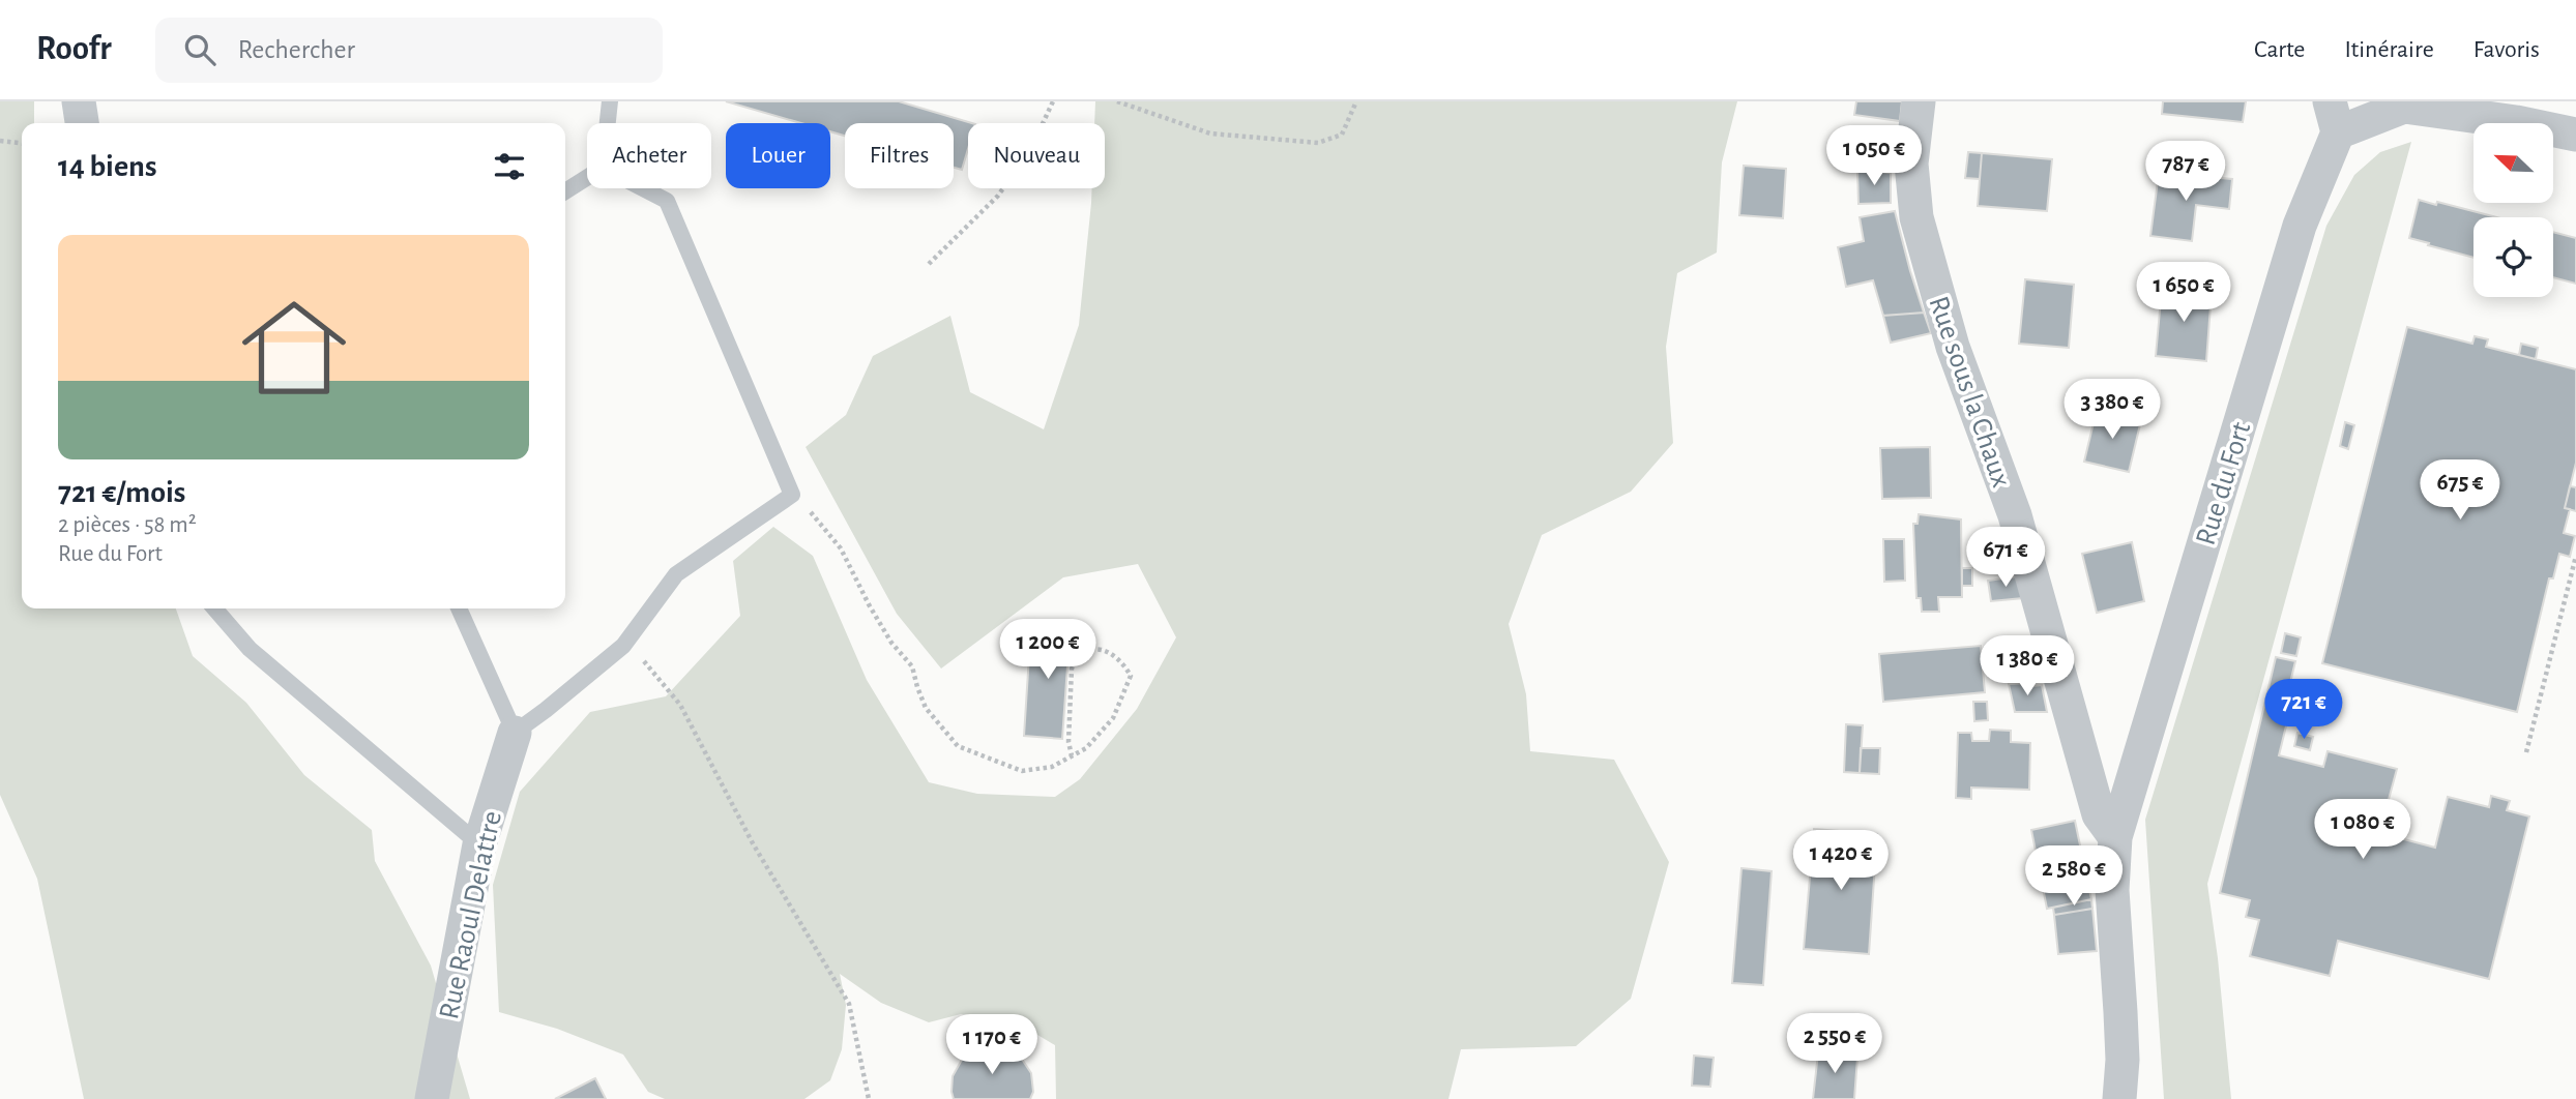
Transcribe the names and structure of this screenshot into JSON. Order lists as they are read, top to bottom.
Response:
{
  "streets": {
    "street": ["Rue sous la Chaux", "Rue du Fort", "Rue Raoul Delattre"]
  },
  "crossings": [
    ["Rue sous la Chaux", "Rue du Fort"]
  ],
  "north": "top left",
  "page": {
    "header": "Roofr",
    "search": "Rechercher",
    "nav": ["Carte", "Itinéraire", "Favoris"],
    "chip": [
      "Acheter",
      "Louer",
      "Filtres",
      "Nouveau"
    ],
    "heading": "14 biens",
    "price": [
      "1 050 €",
      "787 €",
      "1 650 €",
      "3 380 €",
      "675 €",
      "671 €",
      "1 200 €",
      "1 380 €",
      "721 €",
      "1 080 €",
      "1 420 €",
      "2 580 €",
      "2 550 €",
      "1 170 €"
    ],
    "list": [
      {
        "name": "721 €/mois",
        "note": "2 pièces · 58 m² · Rue du Fort"
      }
    ]
  }
}
